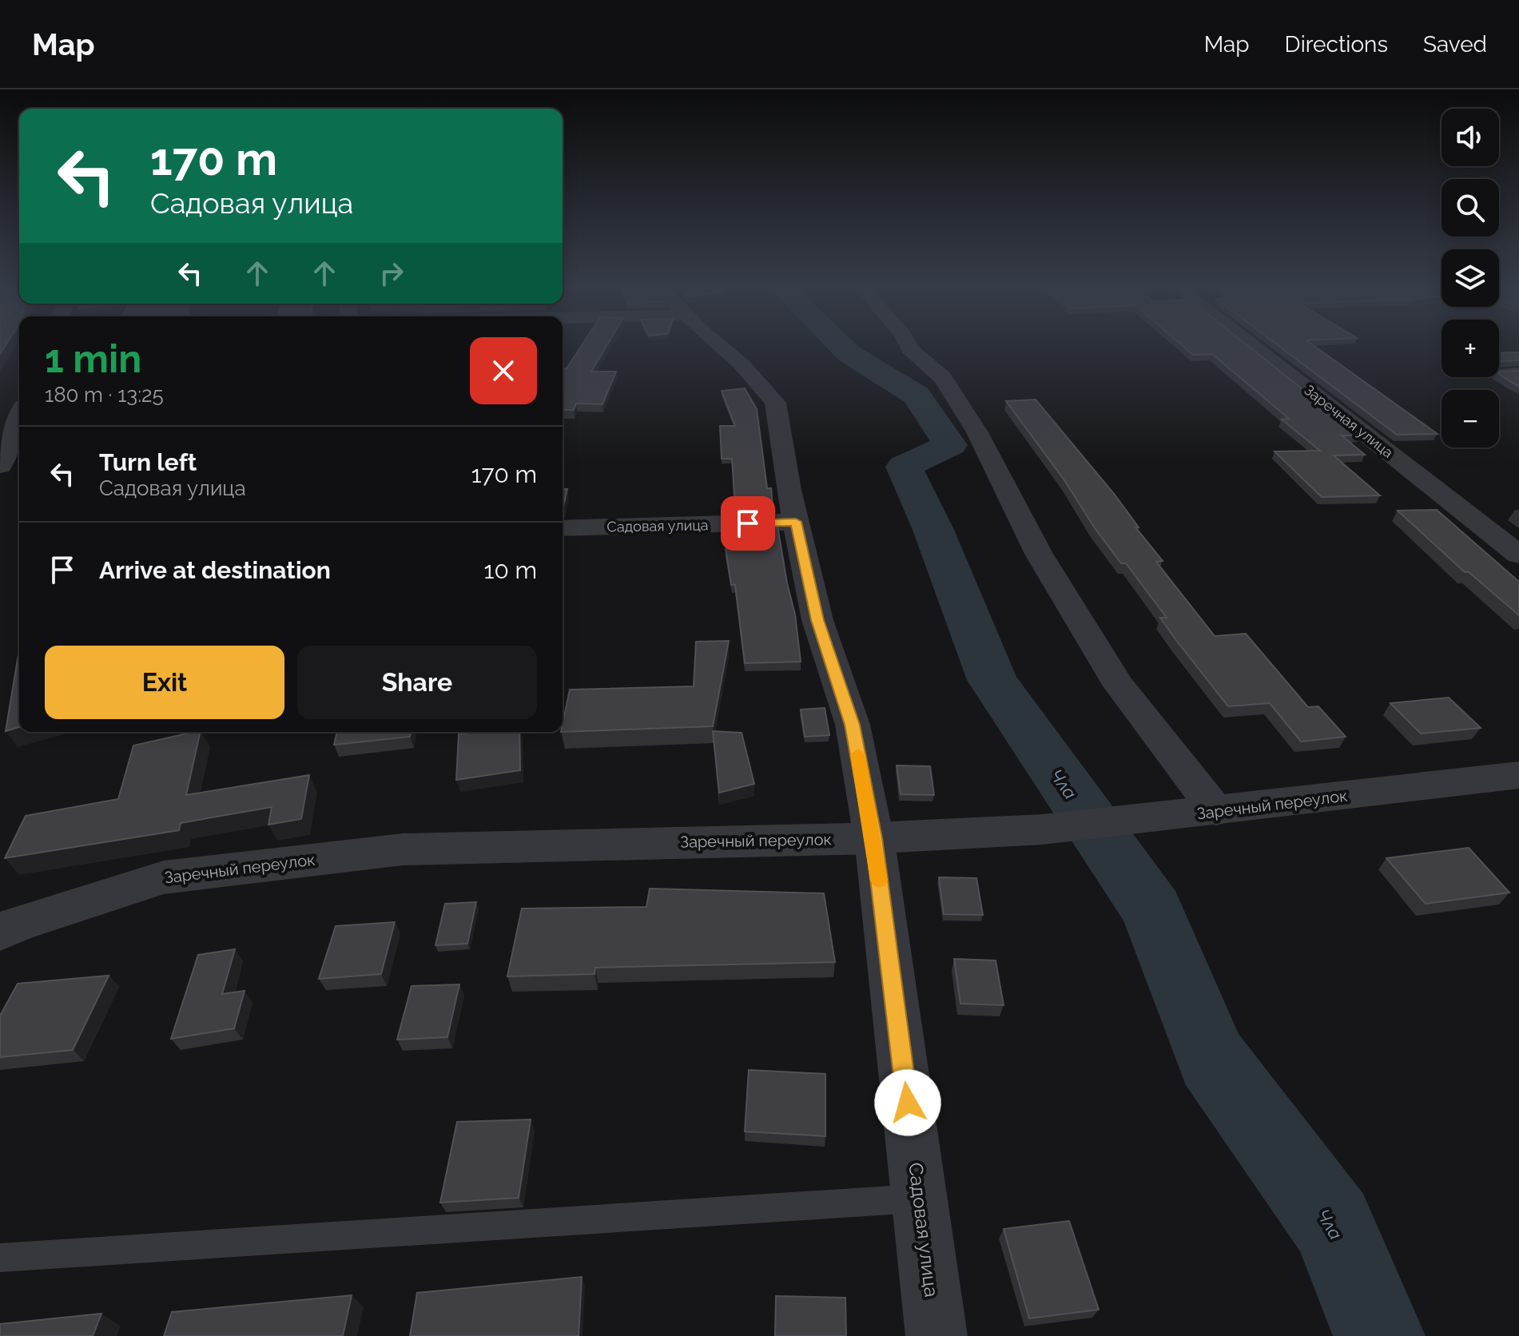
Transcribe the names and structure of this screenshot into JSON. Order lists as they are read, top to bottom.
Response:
{
  "streets": {
    "street": ["Заречная улица", "Садовая улица", "Заречный переулок"]
  },
  "crossings": [
    ["Садовая улица", "Заречный переулок"]
  ],
  "water": ["Чла"],
  "page": {
    "header": "Map",
    "nav": ["Map", "Directions", "Saved"],
    "map_buttons": ["+", "−"],
    "turn": ["170 m", "Садовая улица"],
    "heading": ["1 min", "180 m · 13:25"],
    "list": [
      {
        "name": "Turn left",
        "note": "Садовая улица",
        "value": "170 m"
      },
      {
        "name": "Arrive at destination",
        "value": "10 m"
      }
    ],
    "buttons": ["Exit", "Share"]
  }
}
